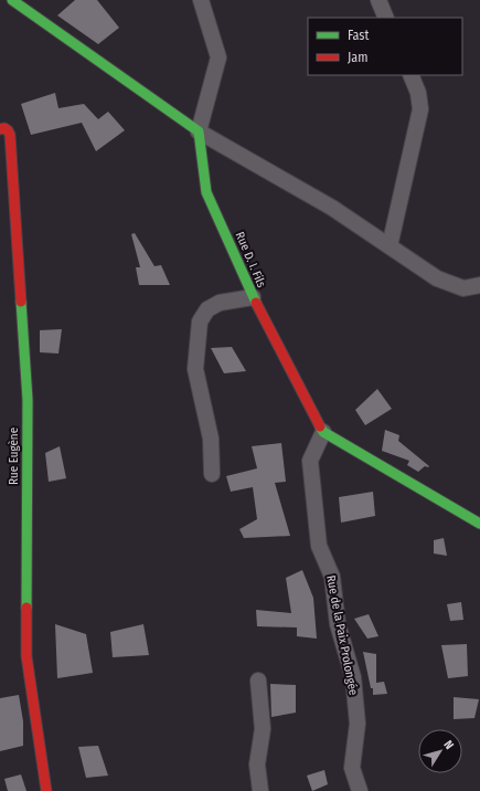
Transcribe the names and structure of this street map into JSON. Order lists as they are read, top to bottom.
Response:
{
  "streets": {
    "street": ["Rue D. I. Fils", "Rue Eugène", "Rue de la Paix Prolongée"]
  },
  "crossings": [
    ["Rue D. I. Fils", "Rue de la Paix Prolongée"]
  ],
  "legend": ["Fast", "Jam"],
  "north": "top right"
}
